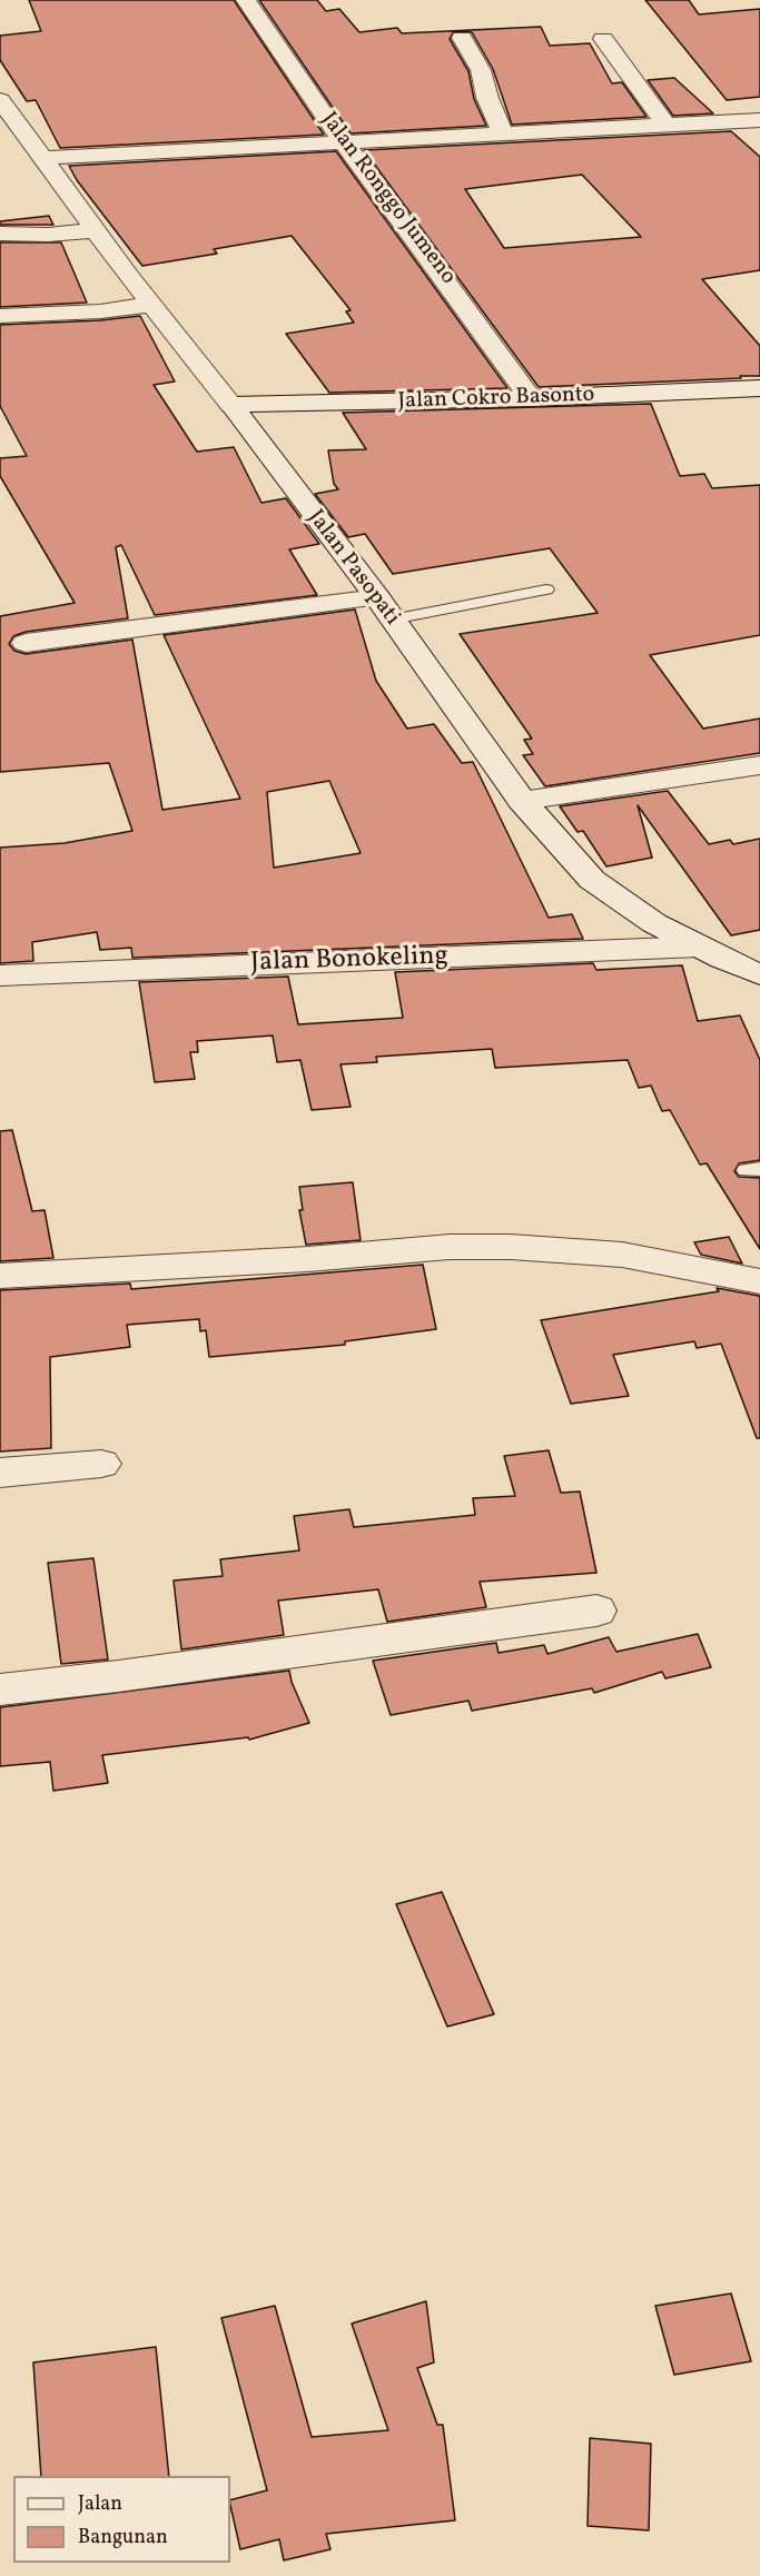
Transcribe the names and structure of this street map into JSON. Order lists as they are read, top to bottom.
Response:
{
  "streets": {
    "street": [
      "Jalan Ronggo Jumeno",
      "Jalan Cokro Basonto",
      "Jalan Pasopati",
      "Jalan Bonokeling"
    ]
  },
  "crossings": [
    ["Jalan Ronggo Jumeno", "Jalan Cokro Basonto"],
    ["Jalan Cokro Basonto", "Jalan Pasopati"],
    ["Jalan Pasopati", "Jalan Bonokeling"]
  ],
  "legend": ["Jalan", "Bangunan"]
}
